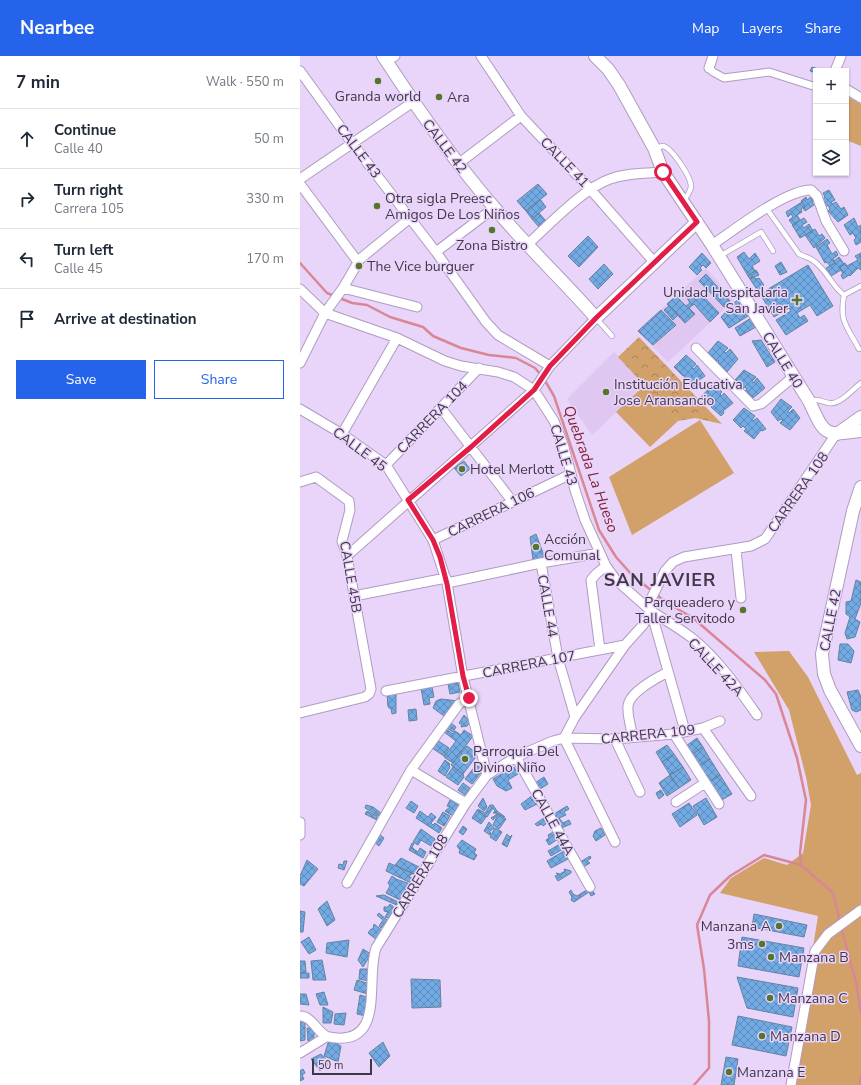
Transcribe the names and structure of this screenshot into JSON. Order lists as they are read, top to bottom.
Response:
{
  "streets": {
    "street": [
      "CALLE 42",
      "CALLE 43",
      "CALLE 41",
      "CALLE 40",
      "CARRERA 104",
      "CALLE 45",
      "CARRERA 108",
      "CARRERA 106",
      "CALLE 45B",
      "CALLE 44",
      "CARRERA 107",
      "CALLE 42A",
      "CARRERA 109",
      "CALLE 44A"
    ]
  },
  "crossings": [
    ["CALLE 43", "CARRERA 104"],
    ["CALLE 43", "CARRERA 108"],
    ["CALLE 43", "CARRERA 106"],
    ["CALLE 43", "CALLE 42A"],
    ["CALLE 40", "CARRERA 108"],
    ["CARRERA 104", "CALLE 45"],
    ["CALLE 45", "CARRERA 108"],
    ["CALLE 45", "CARRERA 106"],
    ["CALLE 45", "CARRERA 107"],
    ["CARRERA 108", "CALLE 44"],
    ["CARRERA 108", "CARRERA 107"],
    ["CARRERA 108", "CALLE 42A"],
    ["CARRERA 108", "CARRERA 109"],
    ["CARRERA 108", "CALLE 44A"],
    ["CALLE 44", "CARRERA 107"]
  ],
  "districts": ["SAN JAVIER"],
  "water": ["Quebrada La Hueso"],
  "places": {
    "other": [
      "Granda world",
      "Ara",
      "Otra sigla Preesc Amigos De Los Niños",
      "Zona Bistro",
      "The Vice burguer",
      "Institución Educativa Jose Aransancio",
      "Hotel Merlott",
      "Acción Comunal",
      "Parqueadero y Taller Servitodo",
      "Parroquia Del Divino Niño",
      "Manzana A",
      "3ms",
      "Manzana B",
      "Manzana C",
      "Manzana D",
      "Manzana E"
    ],
    "health": ["Unidad Hospitalaria San Javier"]
  },
  "scale_bar": "50 m",
  "page": {
    "header": "Nearbee",
    "nav": ["Map", "Layers", "Share"],
    "heading": ["7 min", "Walk · 550 m"],
    "map_buttons": ["+", "−"],
    "list": [
      ["Continue", "Calle 40", "50 m"],
      ["Turn right", "Carrera 105", "330 m"],
      ["Turn left", "Calle 45", "170 m"],
      "Arrive at destination"
    ],
    "buttons": ["Save", "Share"],
    "scale": "50 m"
  }
}
